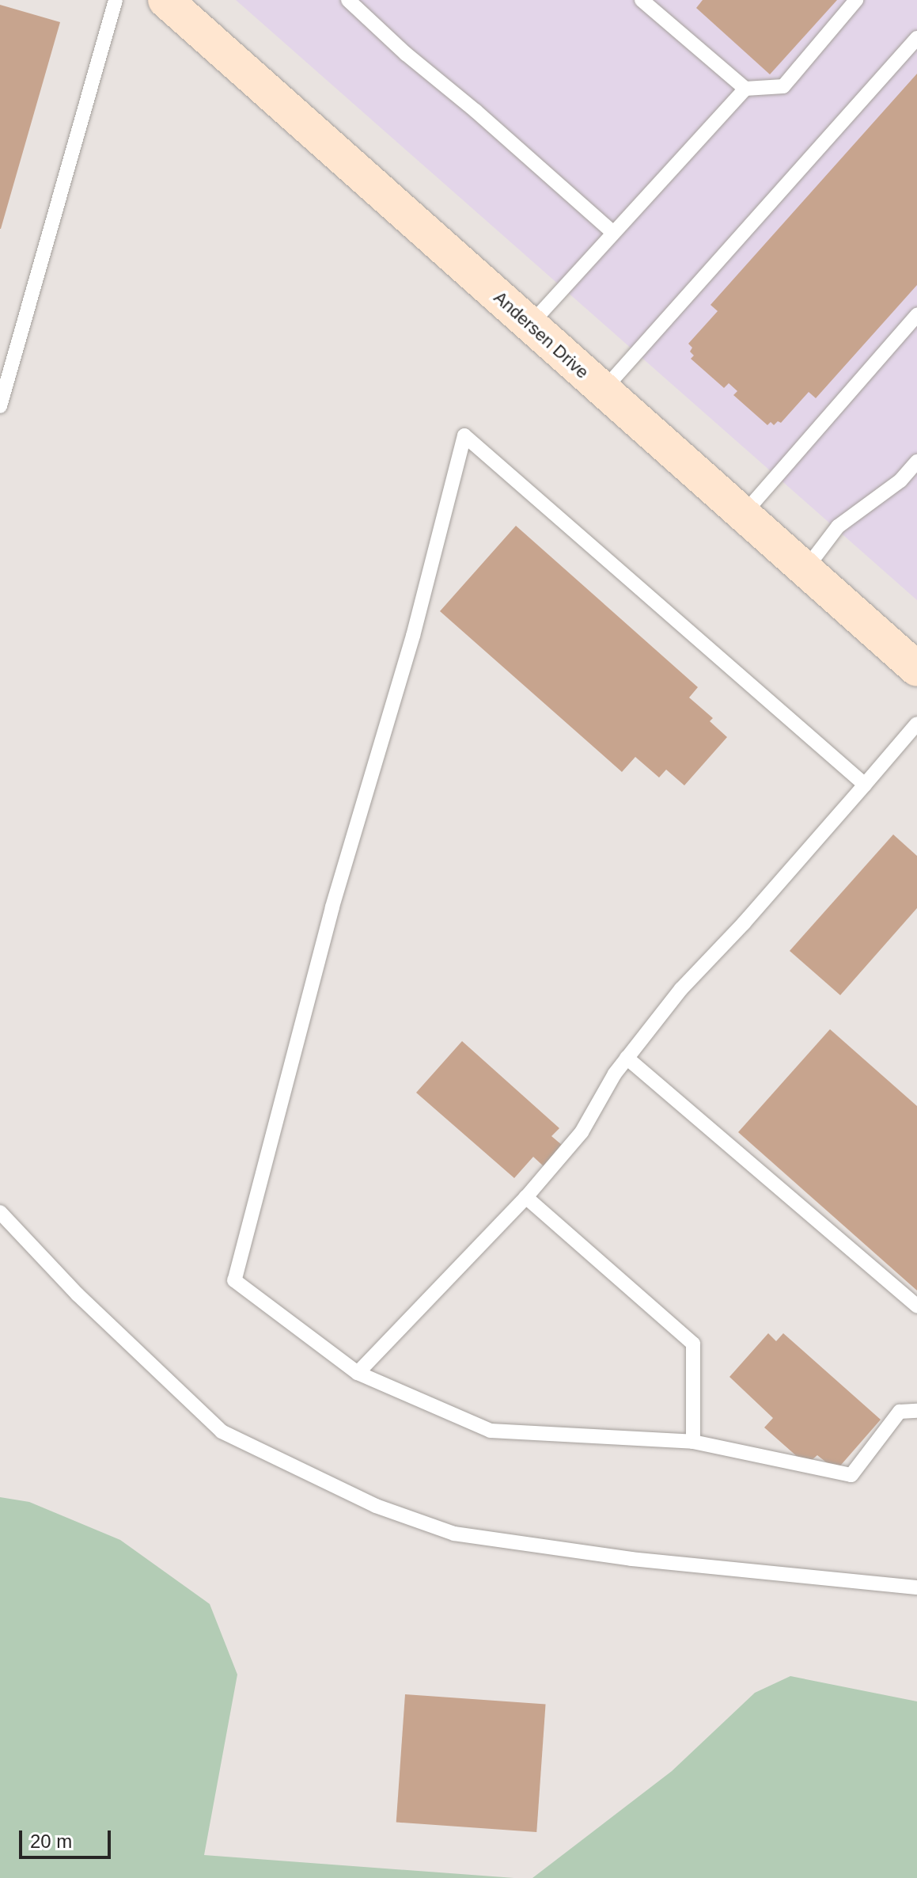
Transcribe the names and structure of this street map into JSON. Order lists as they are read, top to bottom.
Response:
{
  "streets": {
    "main road": ["Andersen Drive"]
  },
  "scale_bar": "20 m"
}
